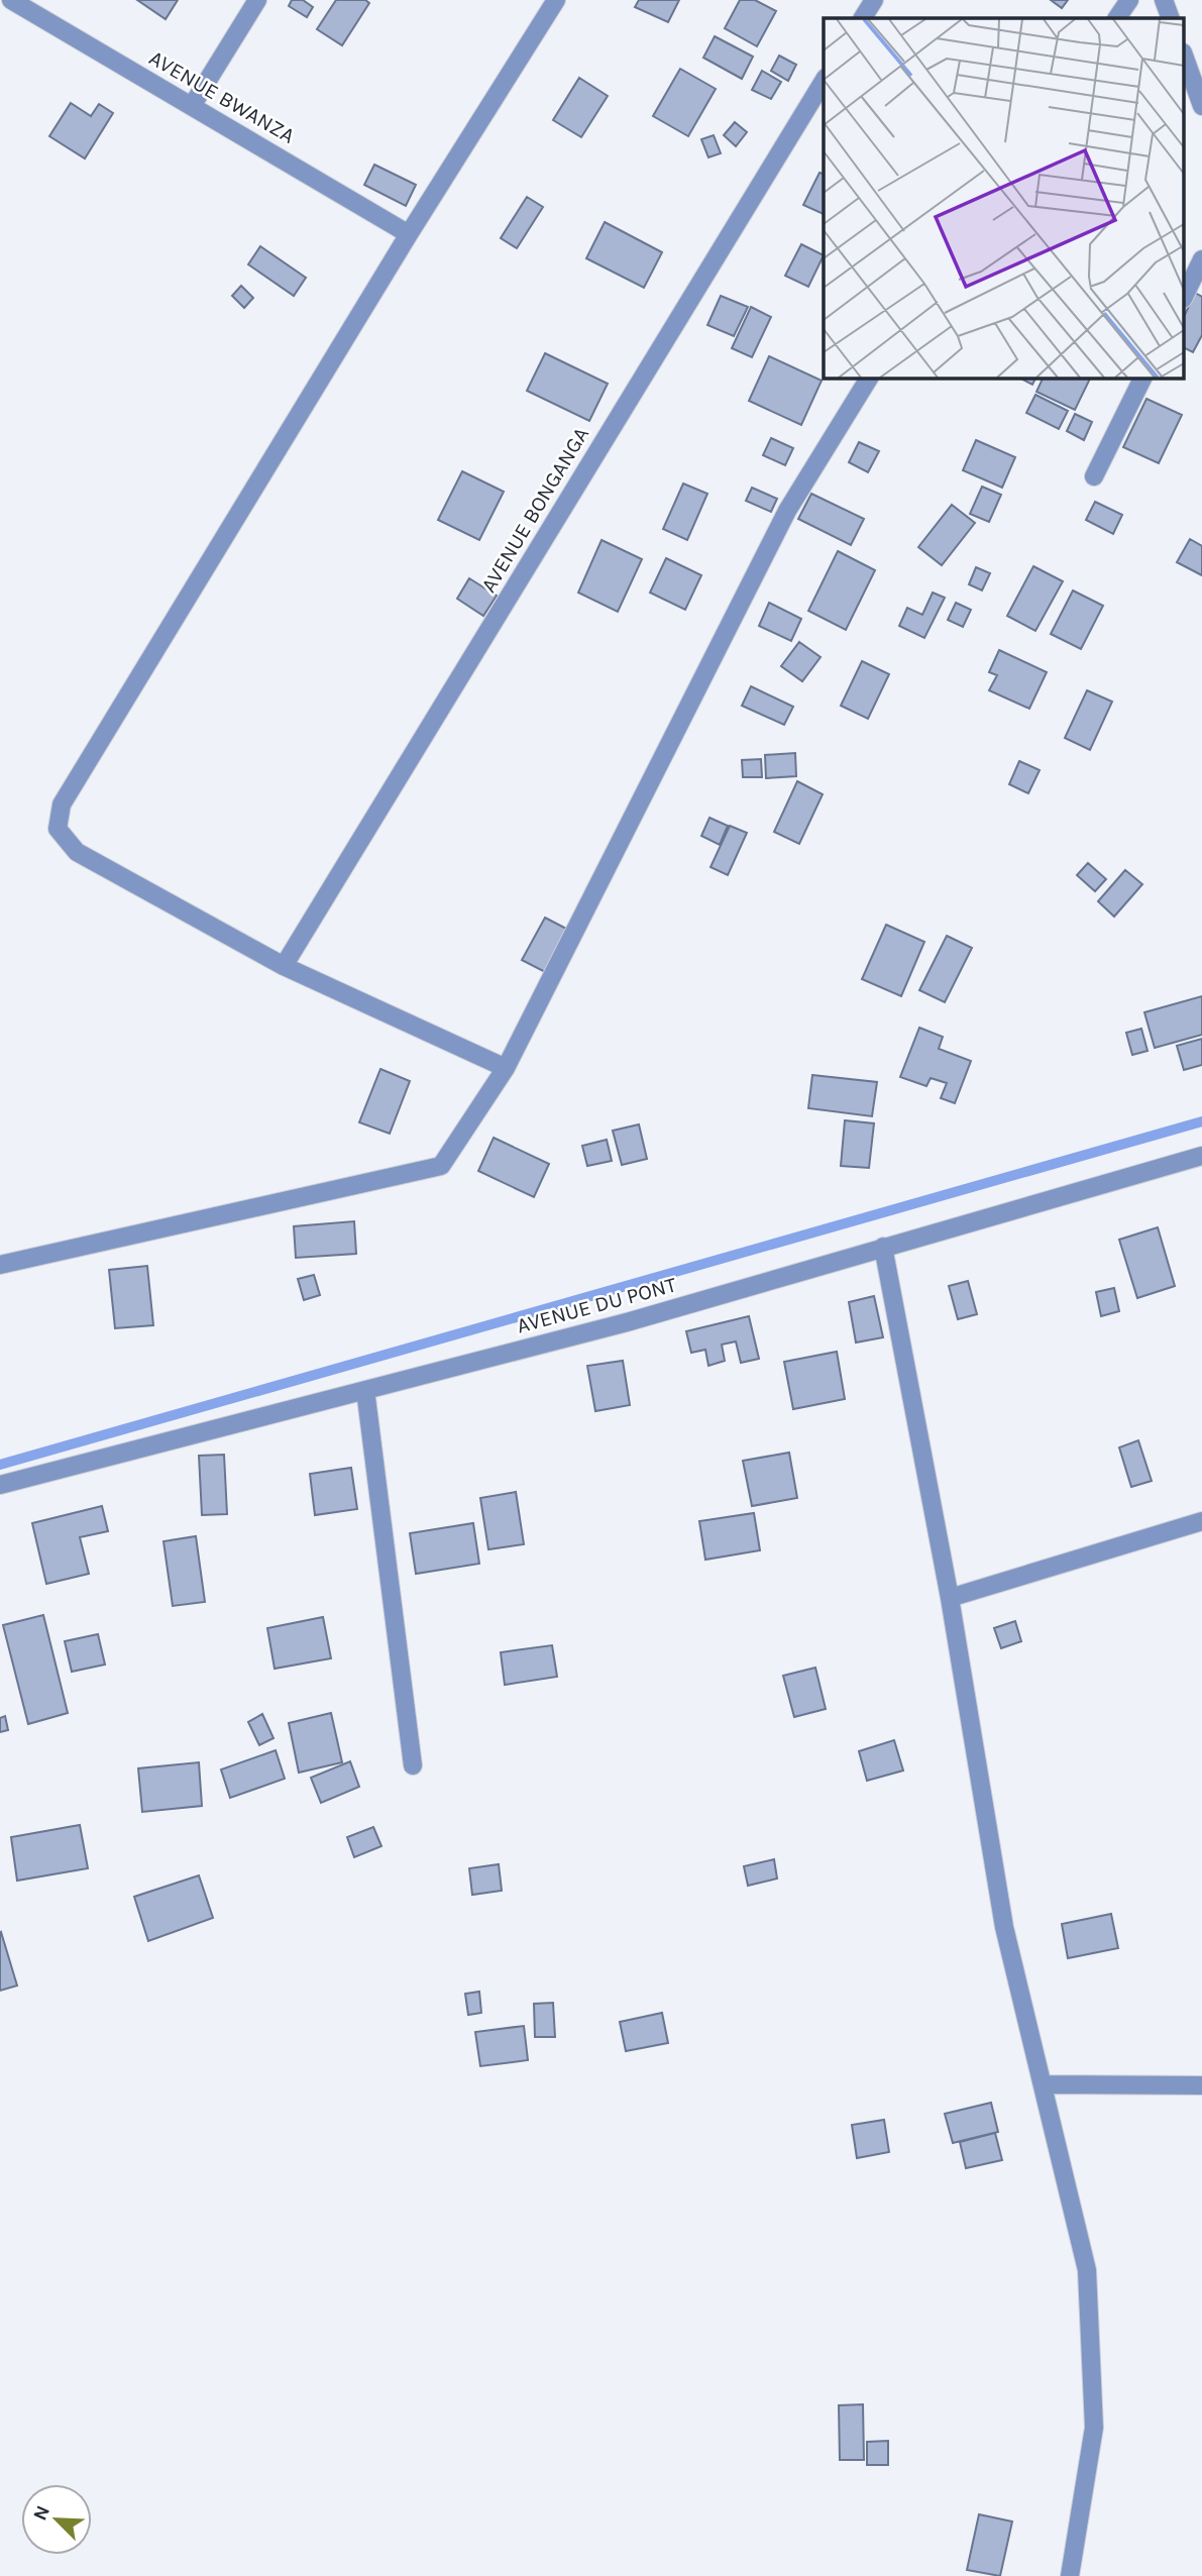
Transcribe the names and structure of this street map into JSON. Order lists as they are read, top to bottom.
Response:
{
  "streets": {
    "street": ["AVENUE BWANZA", "AVENUE BONGANGA", "AVENUE DU PONT"]
  },
  "north": "top left"
}
